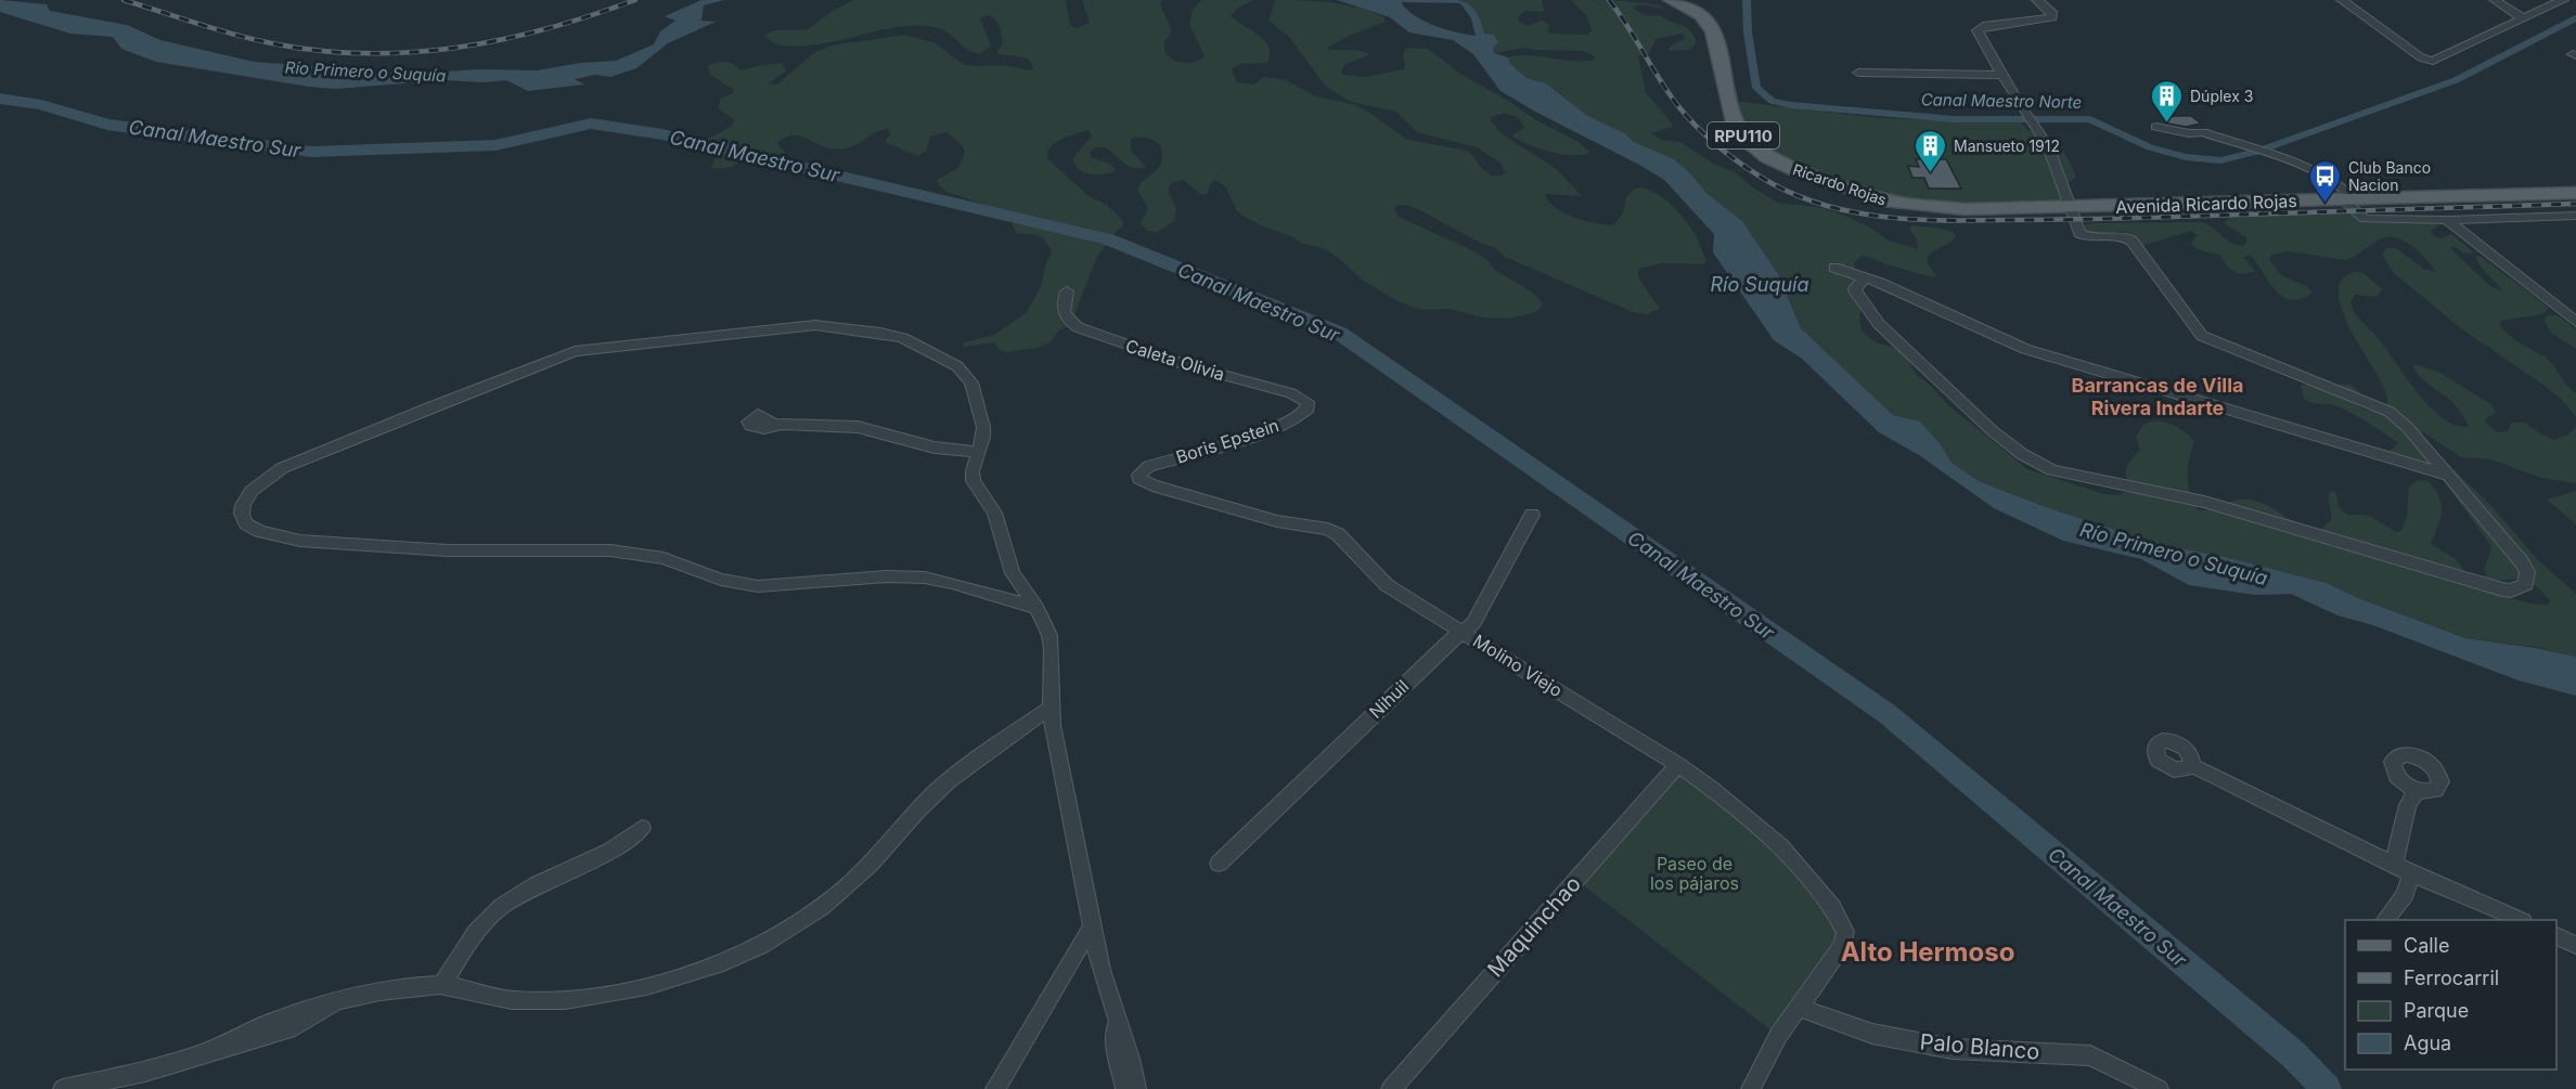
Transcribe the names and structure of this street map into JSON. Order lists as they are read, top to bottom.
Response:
{
  "streets": {
    "main road": ["RPU110", "Ricardo Rojas", "Avenida Ricardo Rojas"],
    "street": [
      "Caleta Olivia",
      "Boris Epstein",
      "Molino Viejo",
      "Nihuil",
      "Maquinchao",
      "Palo Blanco"
    ]
  },
  "crossings": [
    ["Ricardo Rojas", "Avenida Ricardo Rojas"],
    ["Caleta Olivia", "Boris Epstein"],
    ["Boris Epstein", "Molino Viejo"],
    ["Molino Viejo", "Nihuil"],
    ["Molino Viejo", "Maquinchao"],
    ["Molino Viejo", "Palo Blanco"]
  ],
  "districts": ["Barrancas de Villa Rivera Indarte", "Alto Hermoso"],
  "water": [
    "Río Primero o Suquía",
    "Canal Maestro Norte",
    "Canal Maestro Sur",
    "Río Suquía"
  ],
  "parks": ["Paseo de los pájaros"],
  "places": {
    "building": ["Dúplex 3", "Mansueto 1912"],
    "bus stop": ["Club Banco Nacion"]
  },
  "legend": [
    "Calle",
    "Ferrocarril",
    "Parque",
    "Agua"
  ]
}
